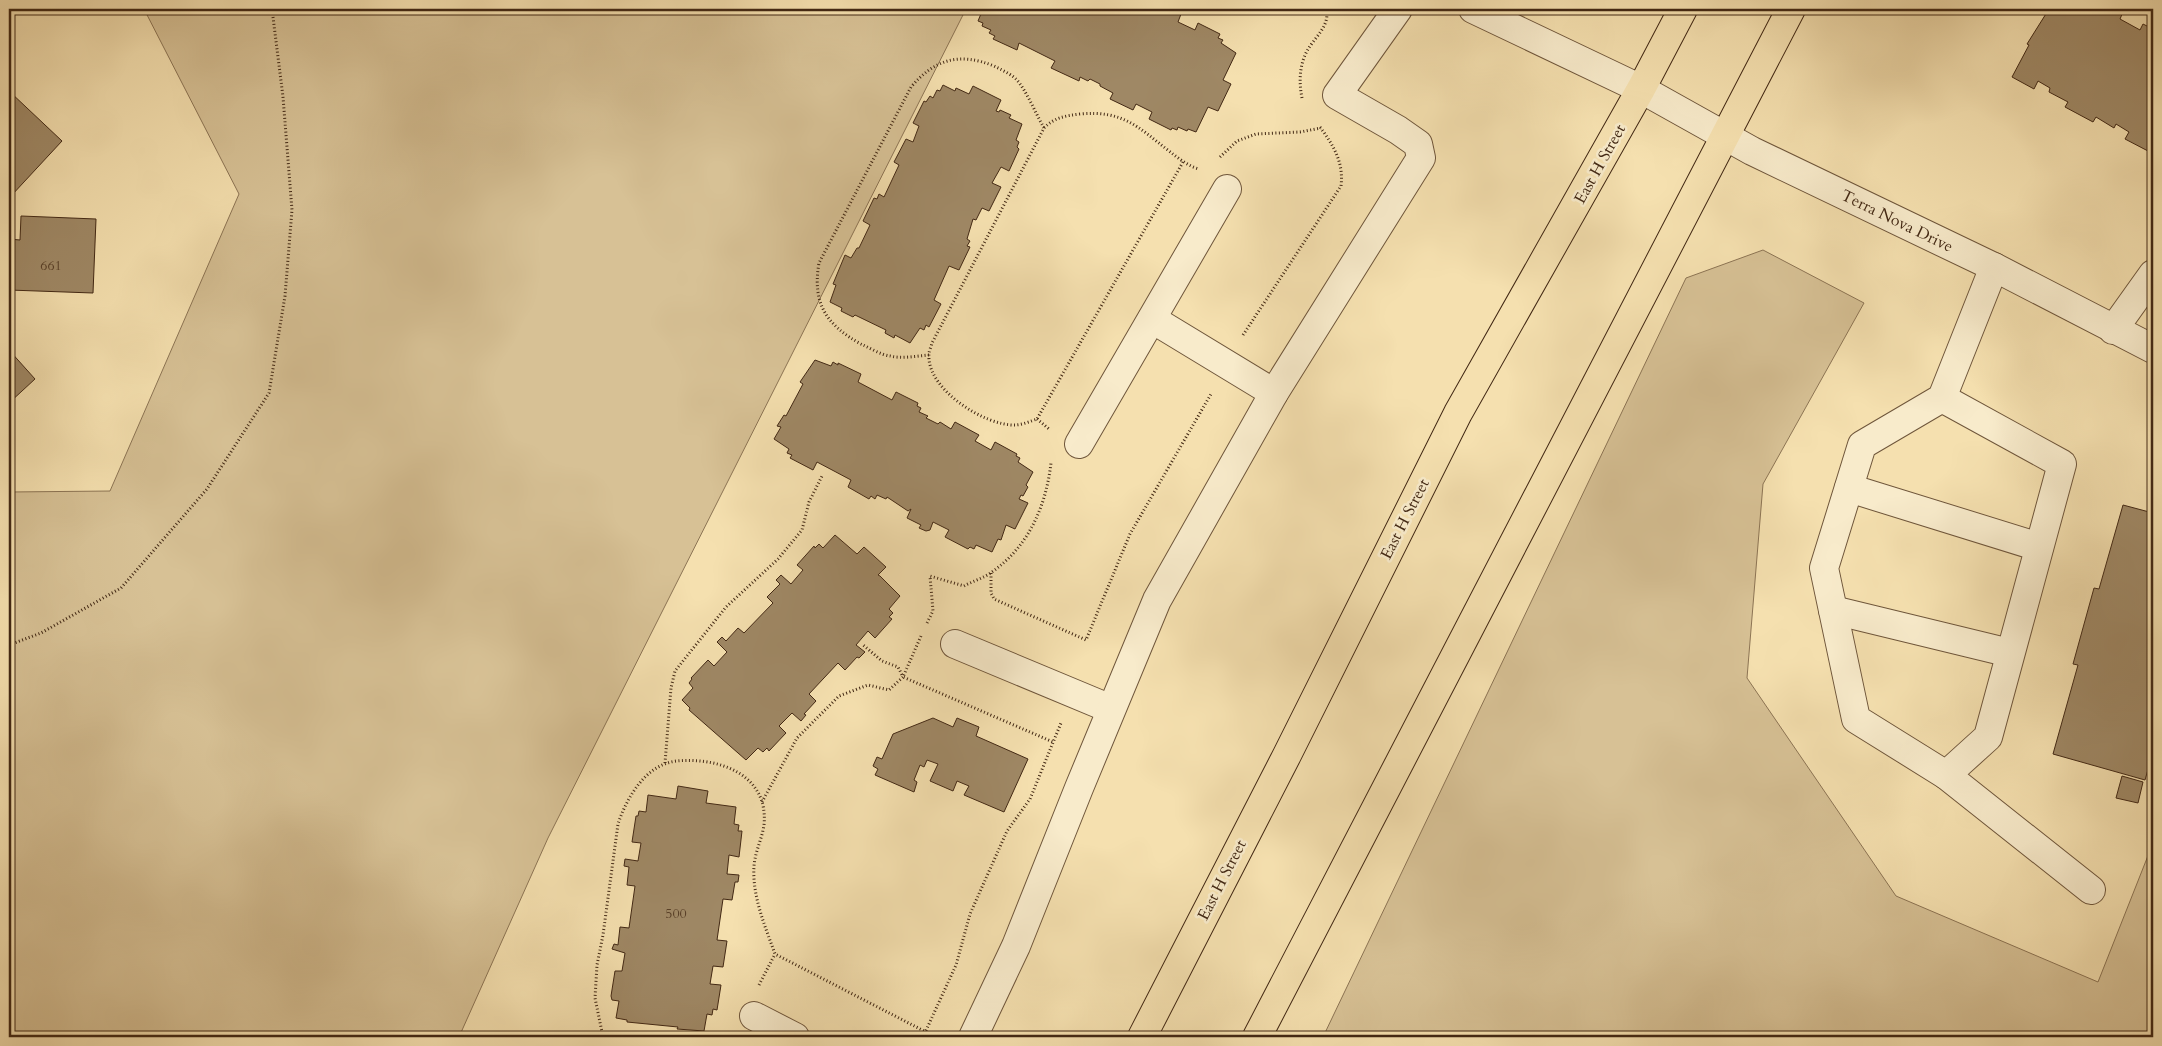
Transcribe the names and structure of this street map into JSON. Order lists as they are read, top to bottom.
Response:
{
  "streets": {
    "main road": ["East H Street"],
    "street": ["Terra Nova Drive"]
  },
  "crossings": [
    ["East H Street", "Terra Nova Drive"]
  ],
  "house_numbers": ["661", "500"]
}
